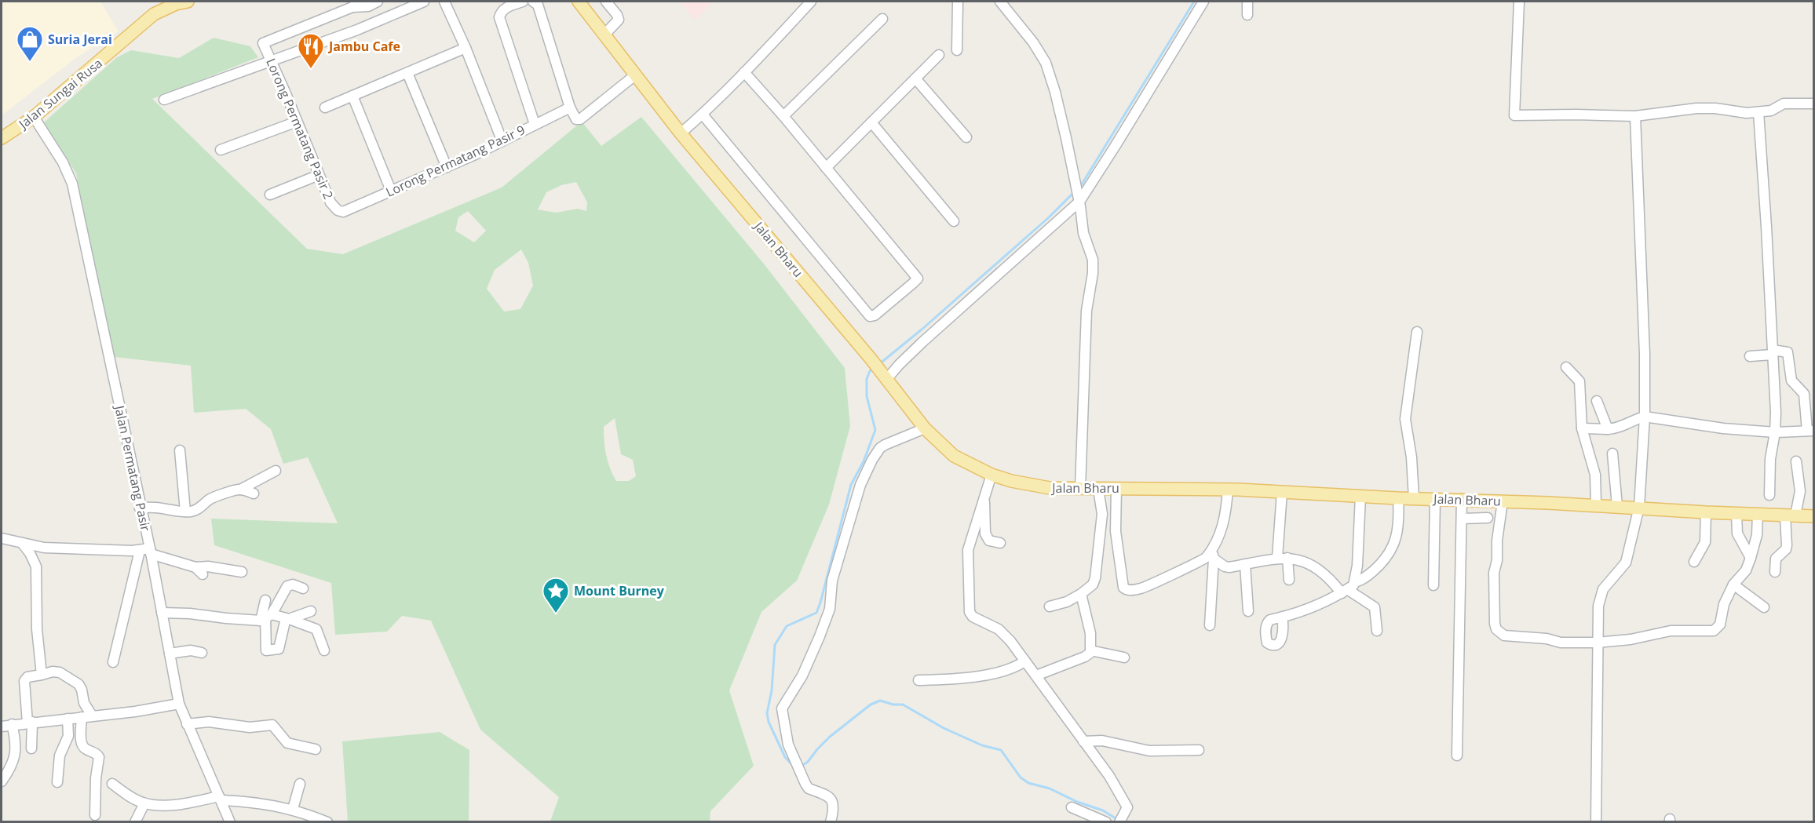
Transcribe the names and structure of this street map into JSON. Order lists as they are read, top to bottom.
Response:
{
  "streets": {
    "main road": ["Jalan Sungai Rusa", "Jalan Bharu"],
    "street": ["Lorong Permatang Pasir 2", "Lorong Permatang Pasir 9", "Jalan Permatang Pasir"]
  },
  "crossings": [
    ["Jalan Sungai Rusa", "Jalan Permatang Pasir"],
    ["Lorong Permatang Pasir 2", "Lorong Permatang Pasir 9"]
  ],
  "places": {
    "shop": ["Suria Jerai"],
    "restaurant": ["Jambu Cafe"],
    "place": ["Mount Burney"]
  }
}
